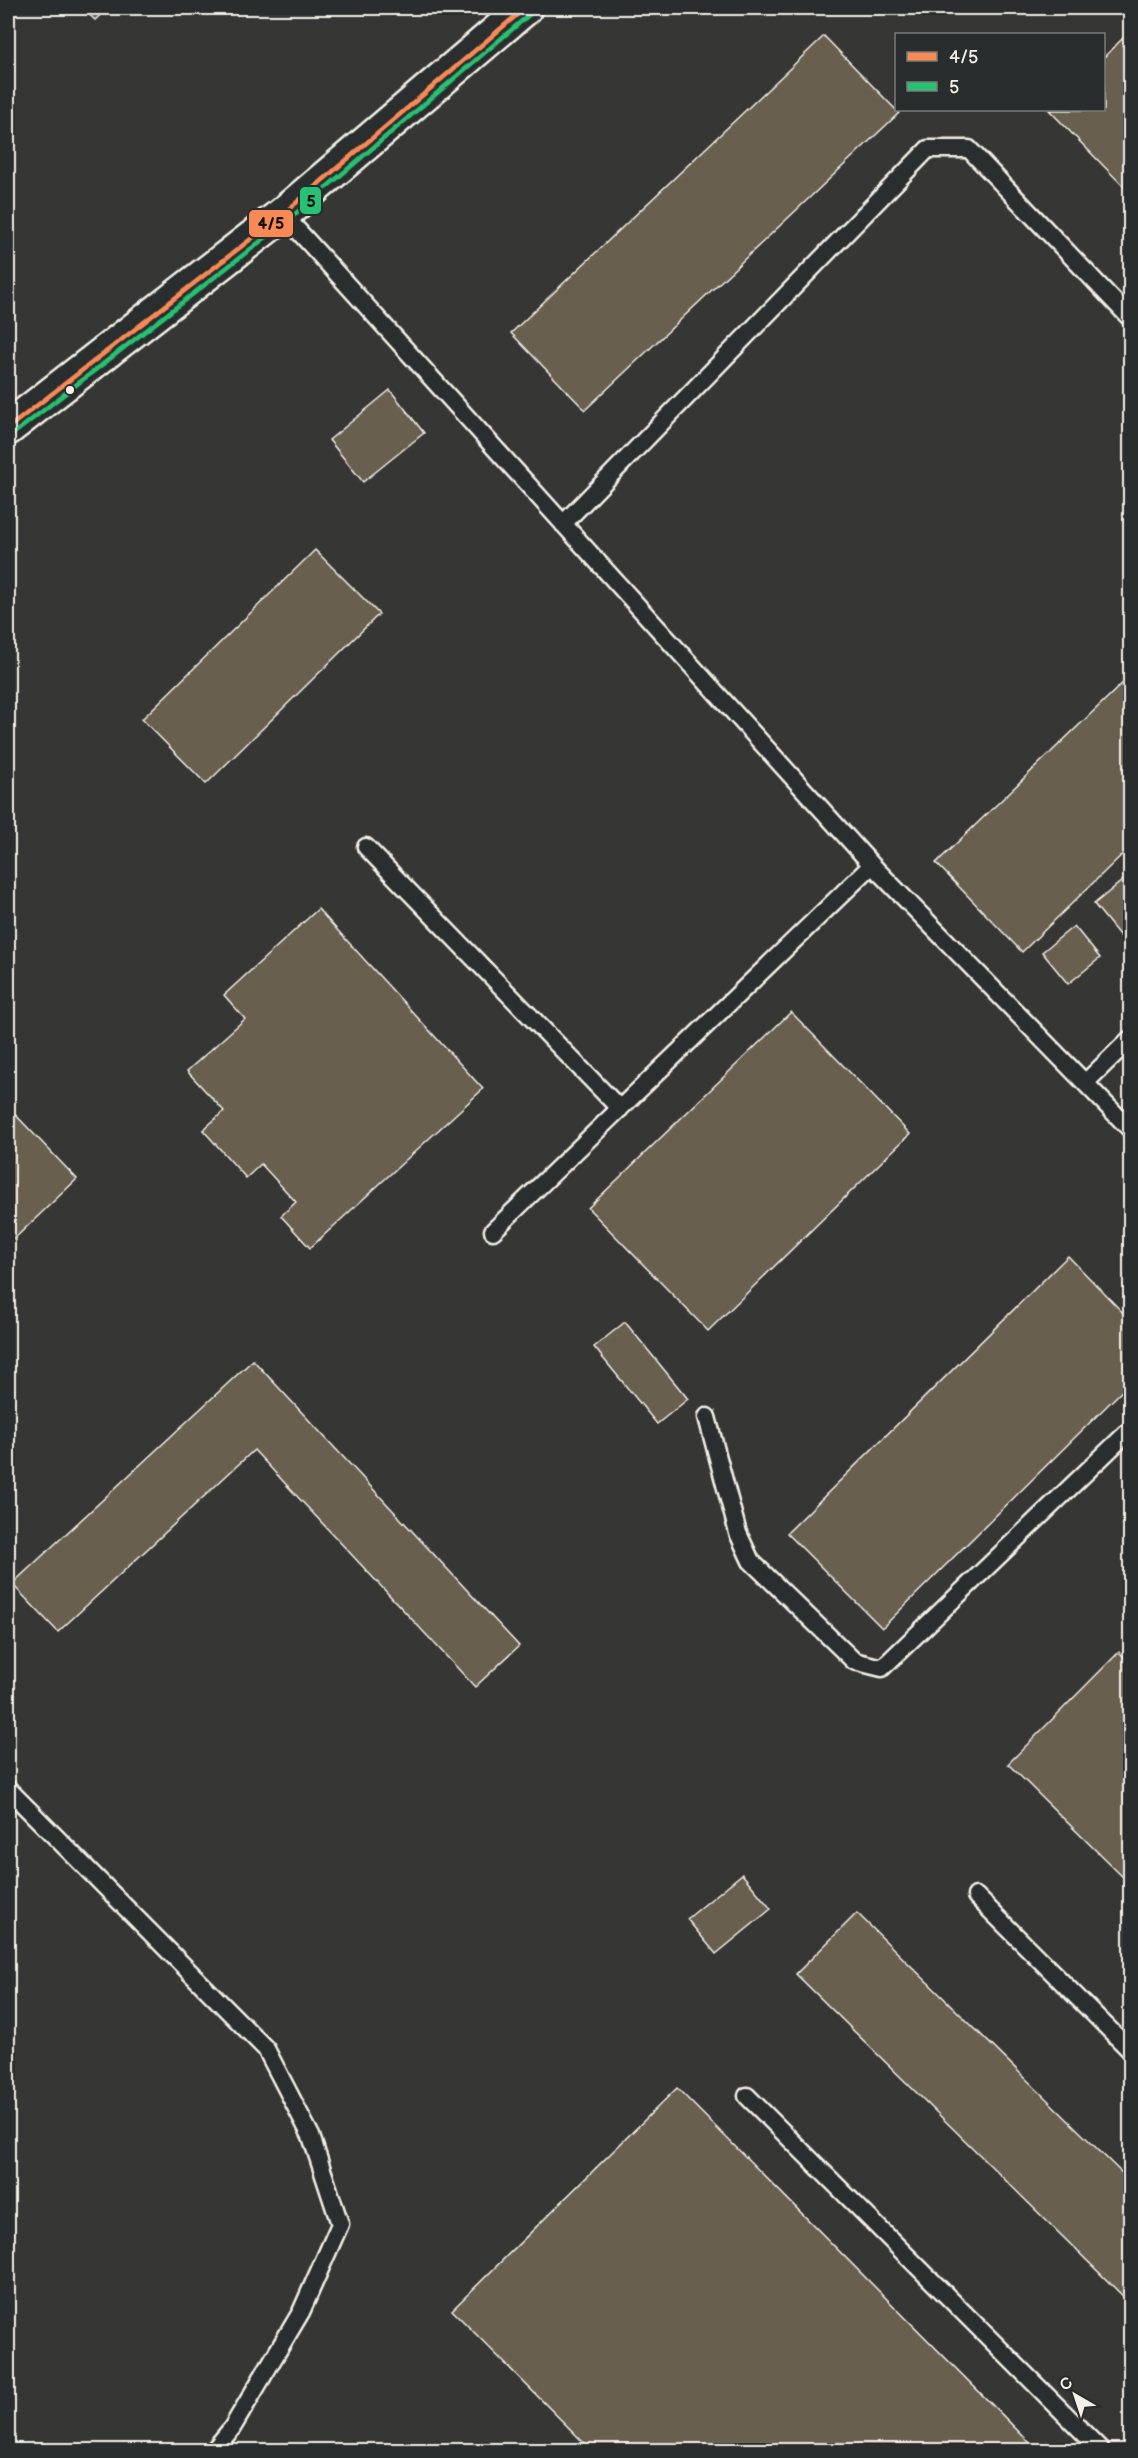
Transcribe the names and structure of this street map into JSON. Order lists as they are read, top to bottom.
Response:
{
  "lines": ["transit line 4/5", "transit line 5"],
  "legend": ["4/5", "5"],
  "north": "top left"
}
